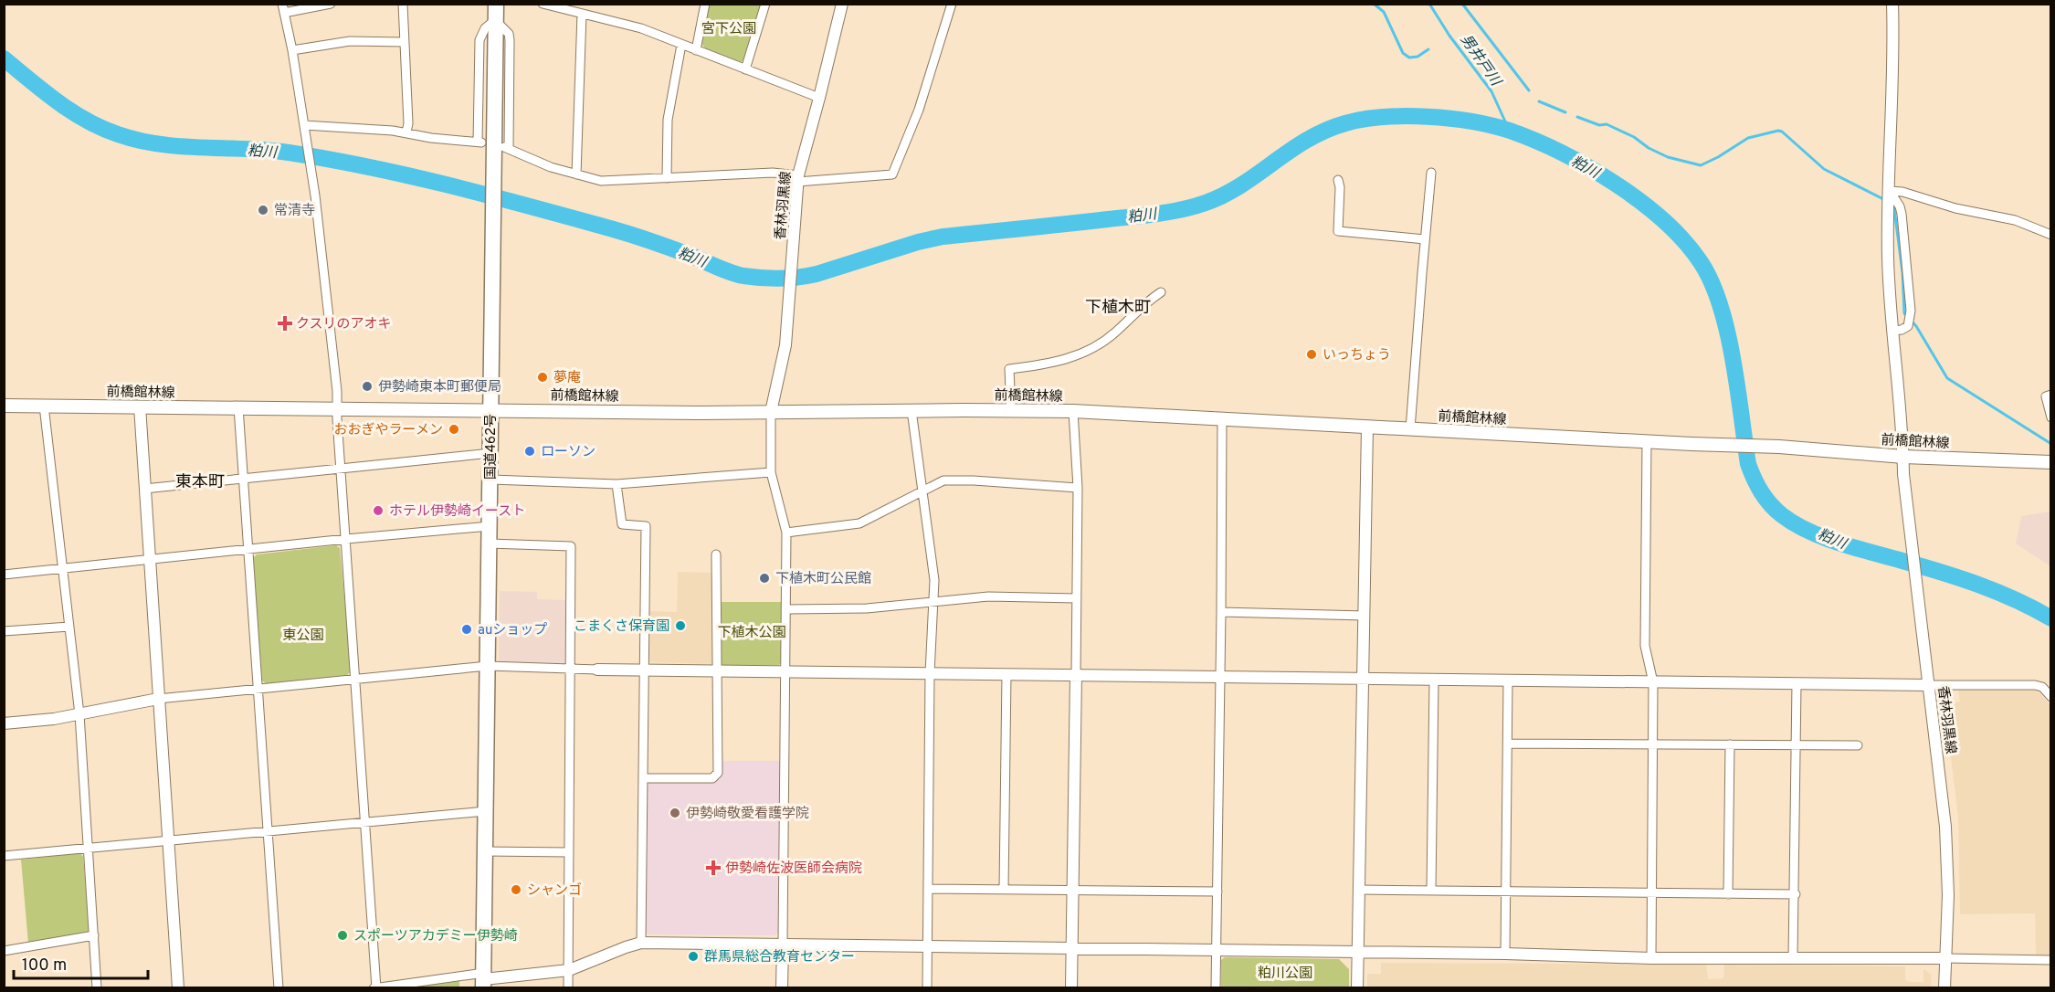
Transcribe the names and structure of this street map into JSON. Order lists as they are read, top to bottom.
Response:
{
  "streets": {
    "highway": ["国道462号"],
    "main road": ["前橋館林線"],
    "street": ["香林羽黒線"]
  },
  "crossings": [
    ["香林羽黒線", "前橋館林線"],
    ["前橋館林線", "国道462号"]
  ],
  "districts": ["下植木町", "東本町"],
  "water": ["男井戸川", "粕川"],
  "parks": [
    "宮下公園",
    "下植木公園",
    "東公園",
    "粕川公園"
  ],
  "places": {
    "other": [
      "常清寺",
      "いっちょう",
      "夢庵",
      "伊勢崎東本町郵便局",
      "おおぎやラーメン",
      "ローソン",
      "ホテル伊勢崎イースト",
      "下植木町公民館",
      "こまくさ保育園",
      "auショップ",
      "伊勢崎敬愛看護学院",
      "シャンゴ",
      "スポーツアカデミー伊勢崎",
      "群馬県総合教育センター"
    ],
    "health": ["クスリのアオキ", "伊勢崎佐波医師会病院"]
  },
  "scale_bar": "100 m"
}
